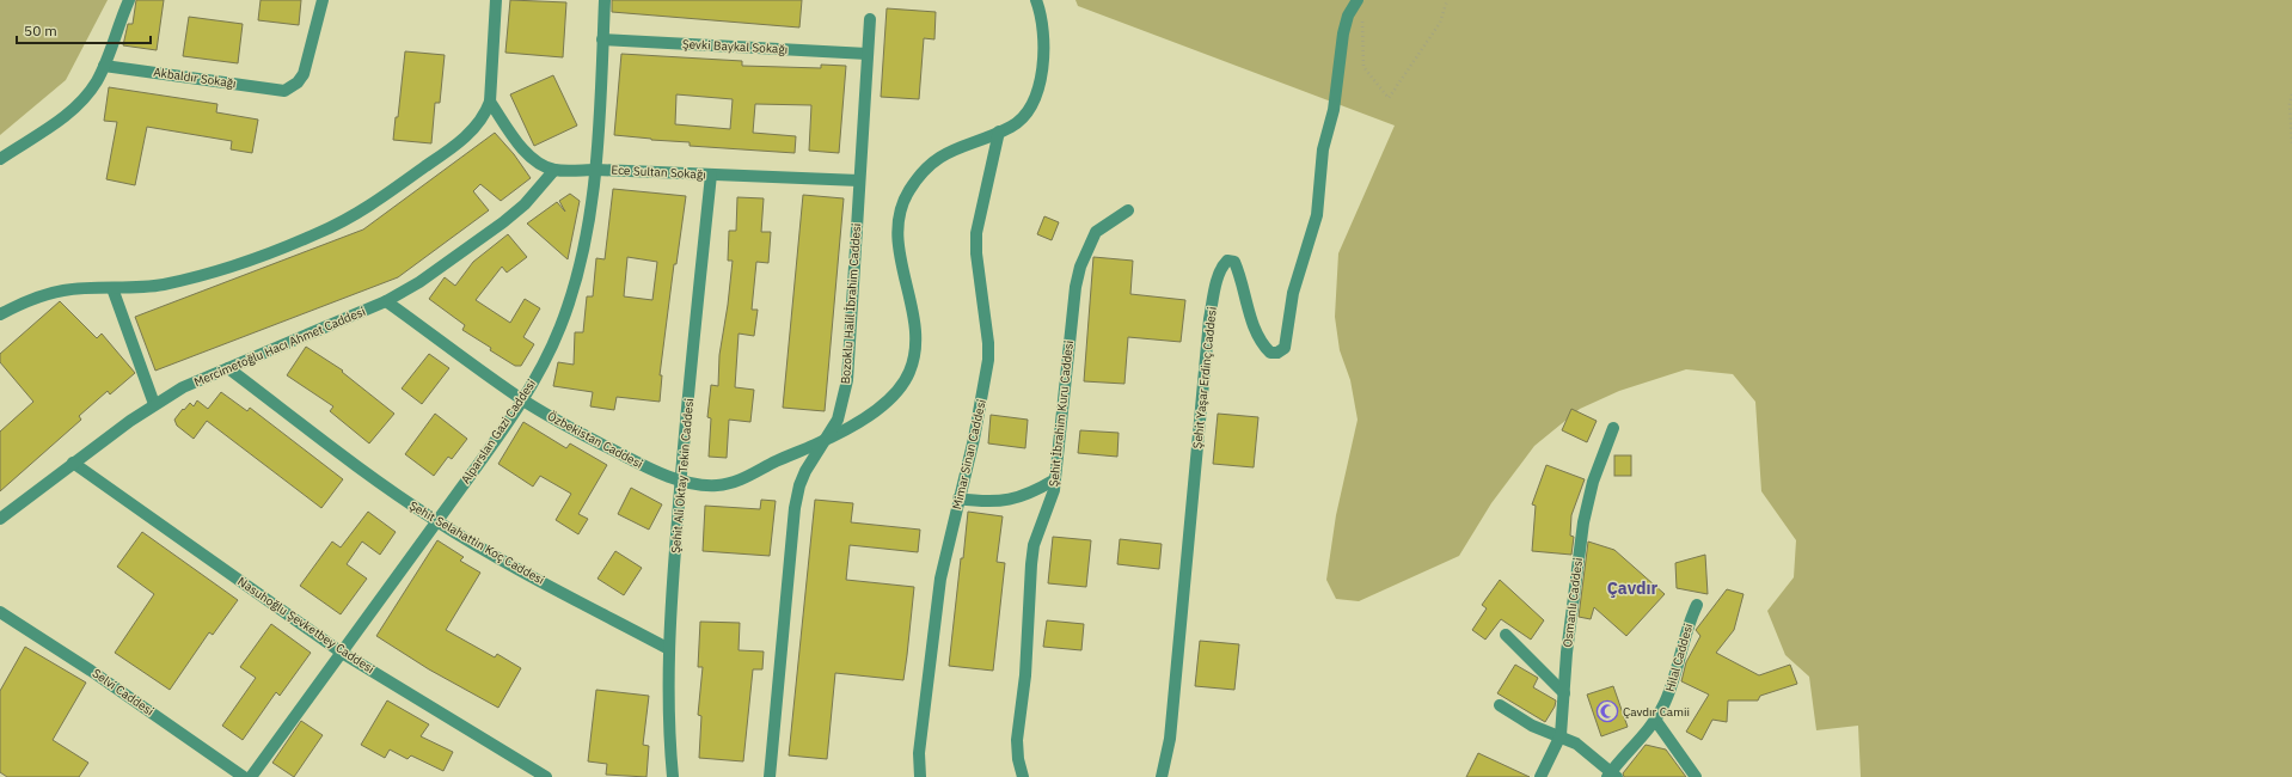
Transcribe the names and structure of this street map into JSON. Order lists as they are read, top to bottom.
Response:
{
  "streets": {
    "street": [
      "Şevki Baykal Sokağı",
      "Akbaldır Sokağı",
      "Ece Sultan Sokağı",
      "Bozoklu Halil İbrahim Caddesi",
      "Mercimetoğlu Hacı Ahmet Caddesi",
      "Şehit Yaşar Erdinç Caddesi",
      "Şehit İbrahim Kuru Caddesi",
      "Alparslan Gazi Caddesi",
      "Özbekistan Caddesi",
      "Mimar Sinan Caddesi",
      "Şehit Ali Oktay Tekin Caddesi",
      "Şehit Selahattin Koç Caddesi",
      "Osmanlı Caddesi",
      "Nasuhoğlu Şevketbey Caddesi",
      "Hilal Caddesi",
      "Selvi Caddesi"
    ]
  },
  "crossings": [
    ["Şevki Baykal Sokağı", "Bozoklu Halil İbrahim Caddesi"],
    ["Şevki Baykal Sokağı", "Alparslan Gazi Caddesi"],
    ["Ece Sultan Sokağı", "Bozoklu Halil İbrahim Caddesi"],
    ["Ece Sultan Sokağı", "Mercimetoğlu Hacı Ahmet Caddesi"],
    ["Ece Sultan Sokağı", "Alparslan Gazi Caddesi"],
    ["Ece Sultan Sokağı", "Şehit Ali Oktay Tekin Caddesi"],
    ["Bozoklu Halil İbrahim Caddesi", "Özbekistan Caddesi"],
    ["Mercimetoğlu Hacı Ahmet Caddesi", "Özbekistan Caddesi"],
    ["Mercimetoğlu Hacı Ahmet Caddesi", "Şehit Selahattin Koç Caddesi"],
    ["Mercimetoğlu Hacı Ahmet Caddesi", "Nasuhoğlu Şevketbey Caddesi"],
    ["Alparslan Gazi Caddesi", "Özbekistan Caddesi"],
    ["Alparslan Gazi Caddesi", "Şehit Selahattin Koç Caddesi"],
    ["Alparslan Gazi Caddesi", "Nasuhoğlu Şevketbey Caddesi"],
    ["Özbekistan Caddesi", "Mimar Sinan Caddesi"],
    ["Özbekistan Caddesi", "Şehit Ali Oktay Tekin Caddesi"],
    ["Şehit Ali Oktay Tekin Caddesi", "Şehit Selahattin Koç Caddesi"]
  ],
  "districts": ["Çavdır"],
  "places": {
    "mosque": ["Çavdır Camii"]
  },
  "scale_bar": "50 m"
}
